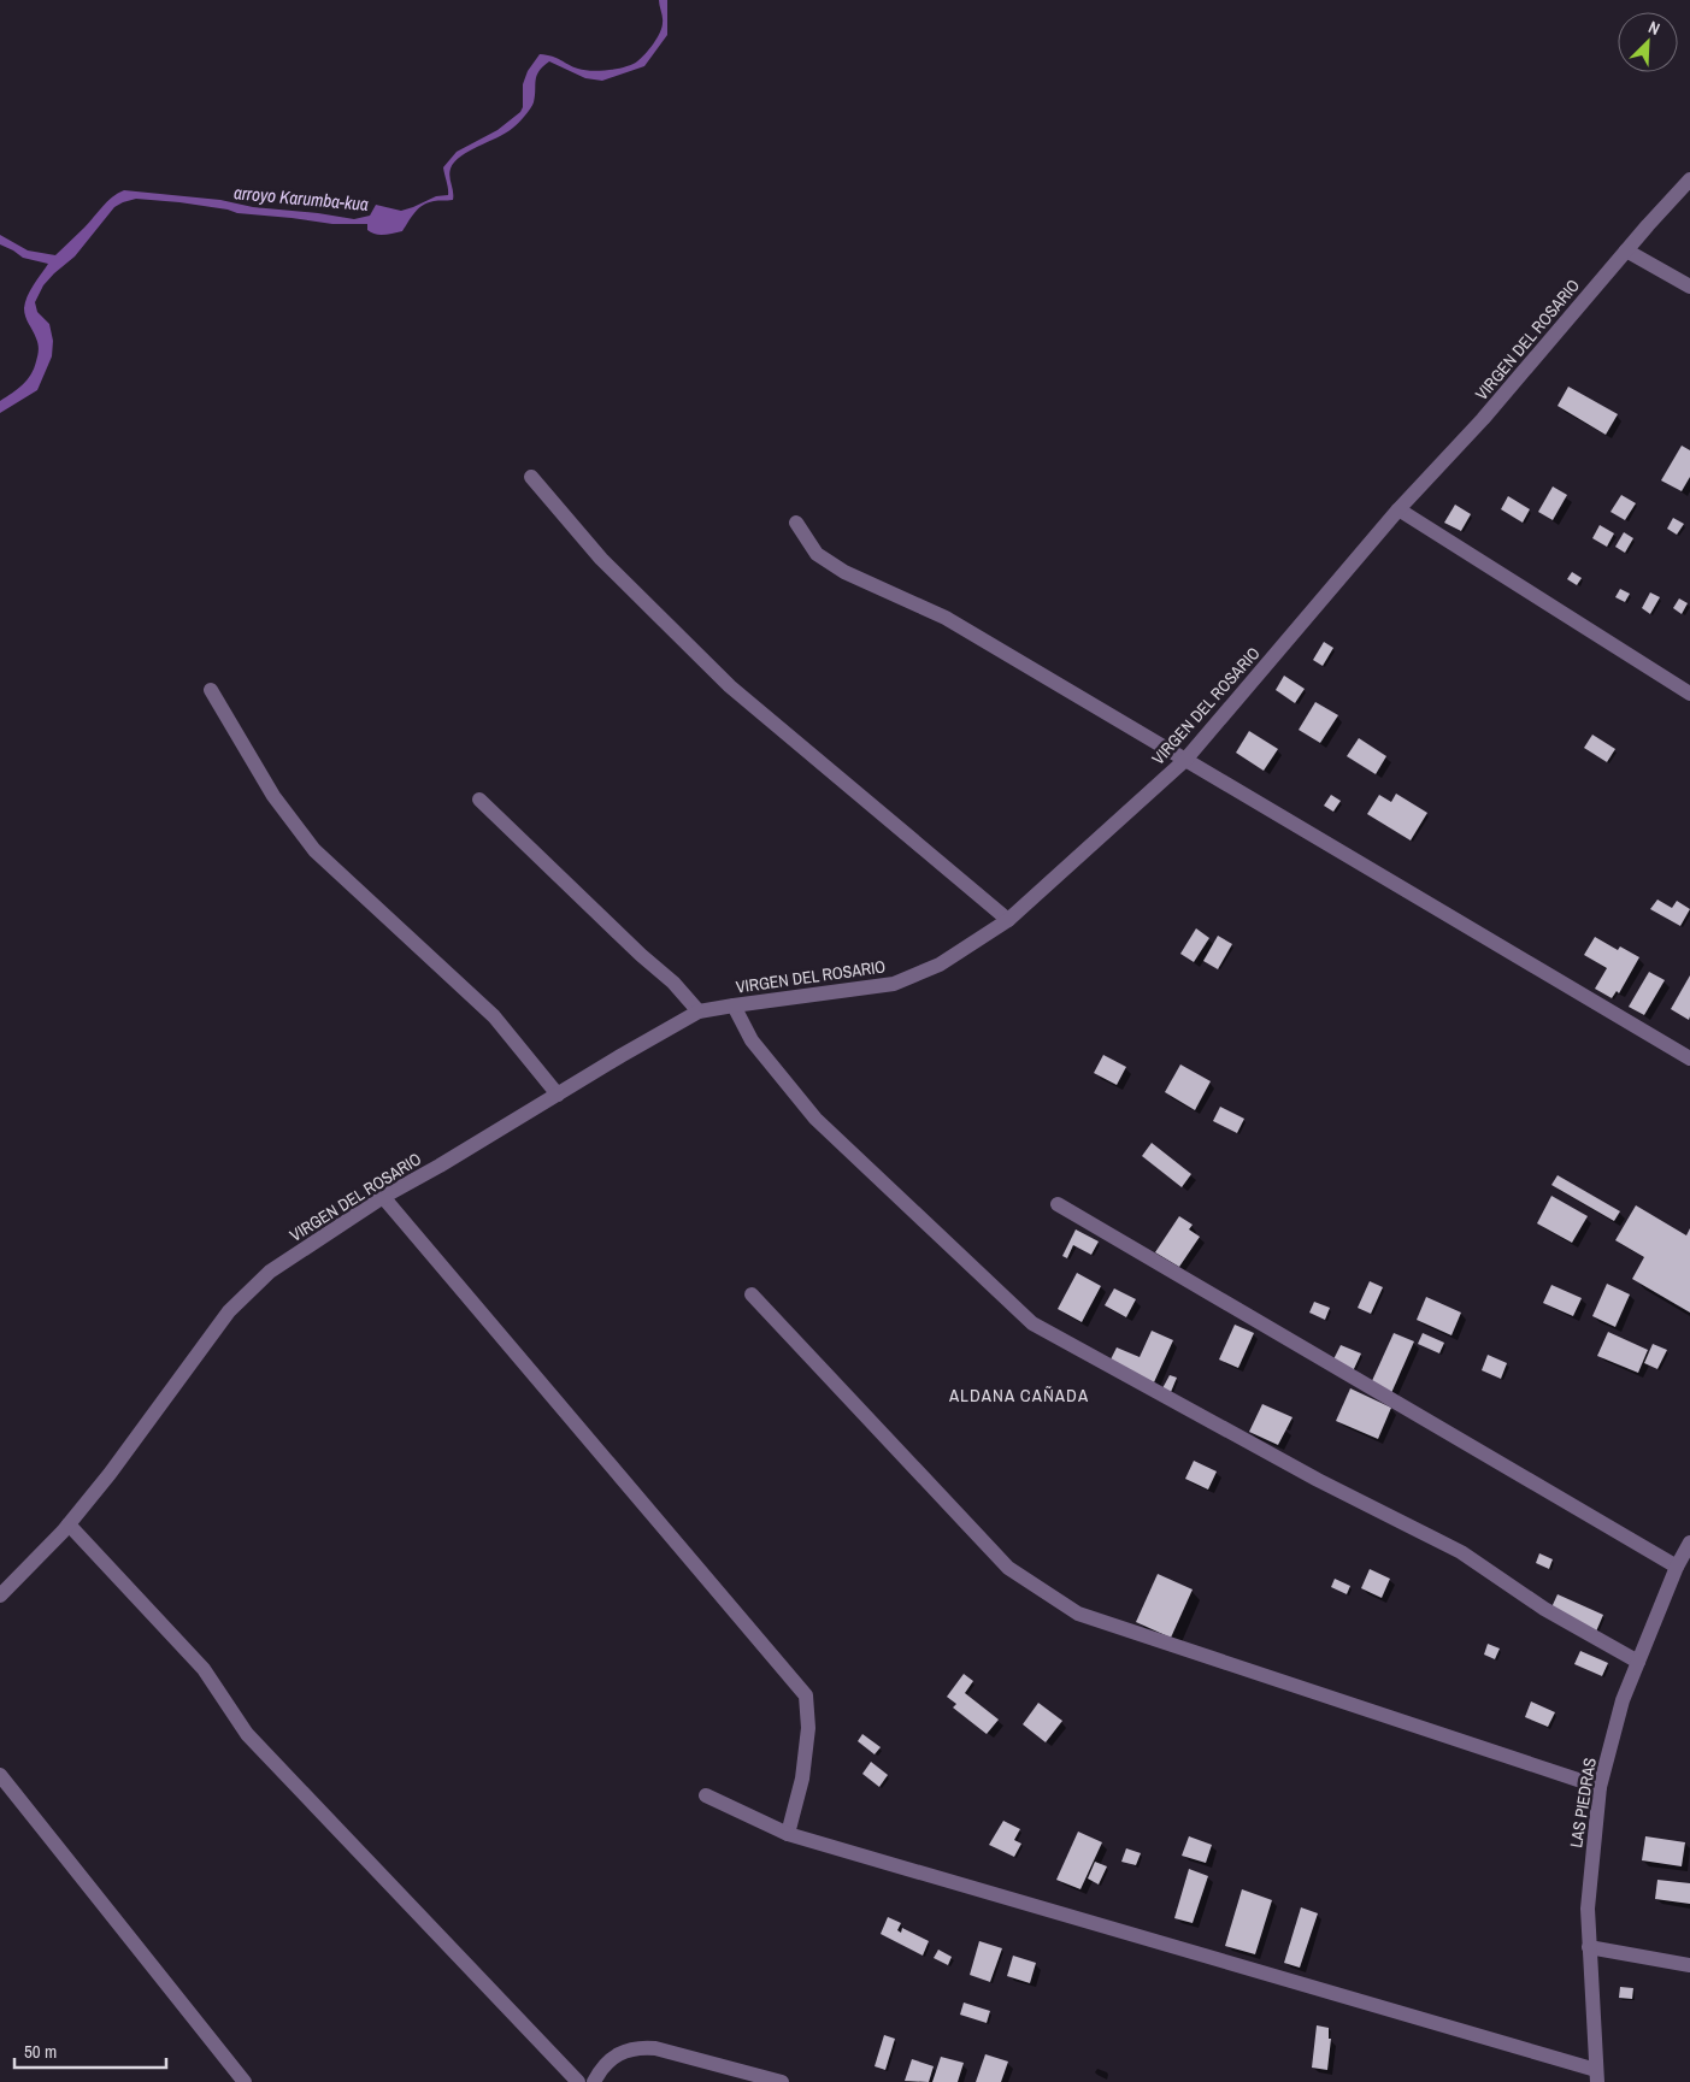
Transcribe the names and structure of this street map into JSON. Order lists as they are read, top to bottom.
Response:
{
  "streets": {
    "street": ["VIRGEN DEL ROSARIO", "LAS PIEDRAS"]
  },
  "districts": ["ALDANA CAÑADA"],
  "water": ["arroyo Karumba-kua"],
  "scale_bar": "50 m",
  "north": "top right"
}
